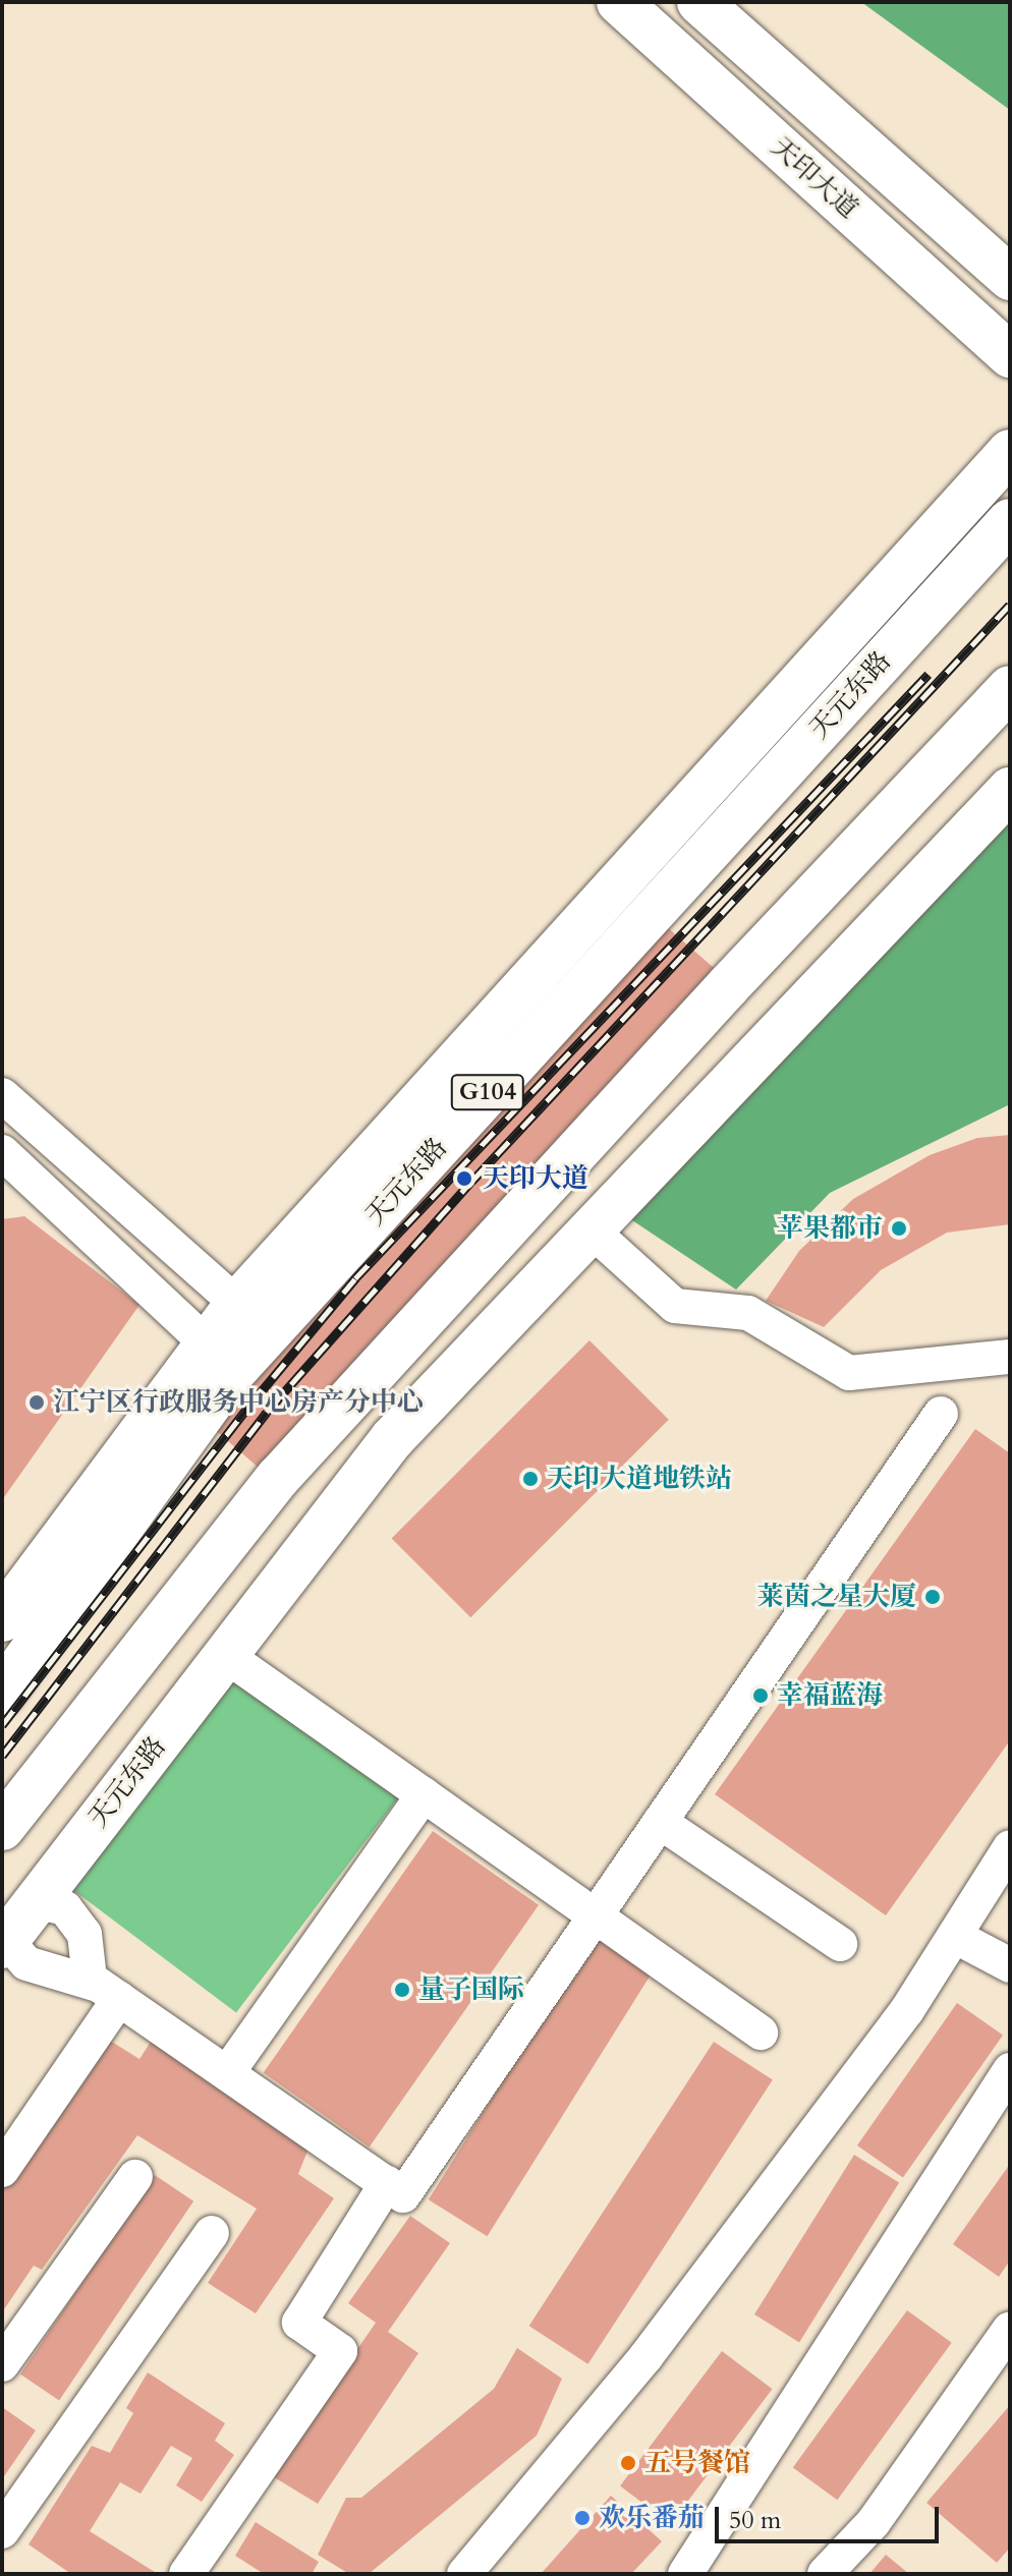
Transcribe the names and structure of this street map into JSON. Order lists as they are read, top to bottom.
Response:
{
  "streets": {
    "main road": ["天印大道", "天元东路", "G104"]
  },
  "places": [
    "天印大道",
    "苹果都市",
    "江宁区行政服务中心房产分中心",
    "天印大道地铁站",
    "莱茵之星大厦",
    "幸福蓝海",
    "量子国际",
    "五号餐馆",
    "欢乐番茄"
  ],
  "scale_bar": "50 m"
}
